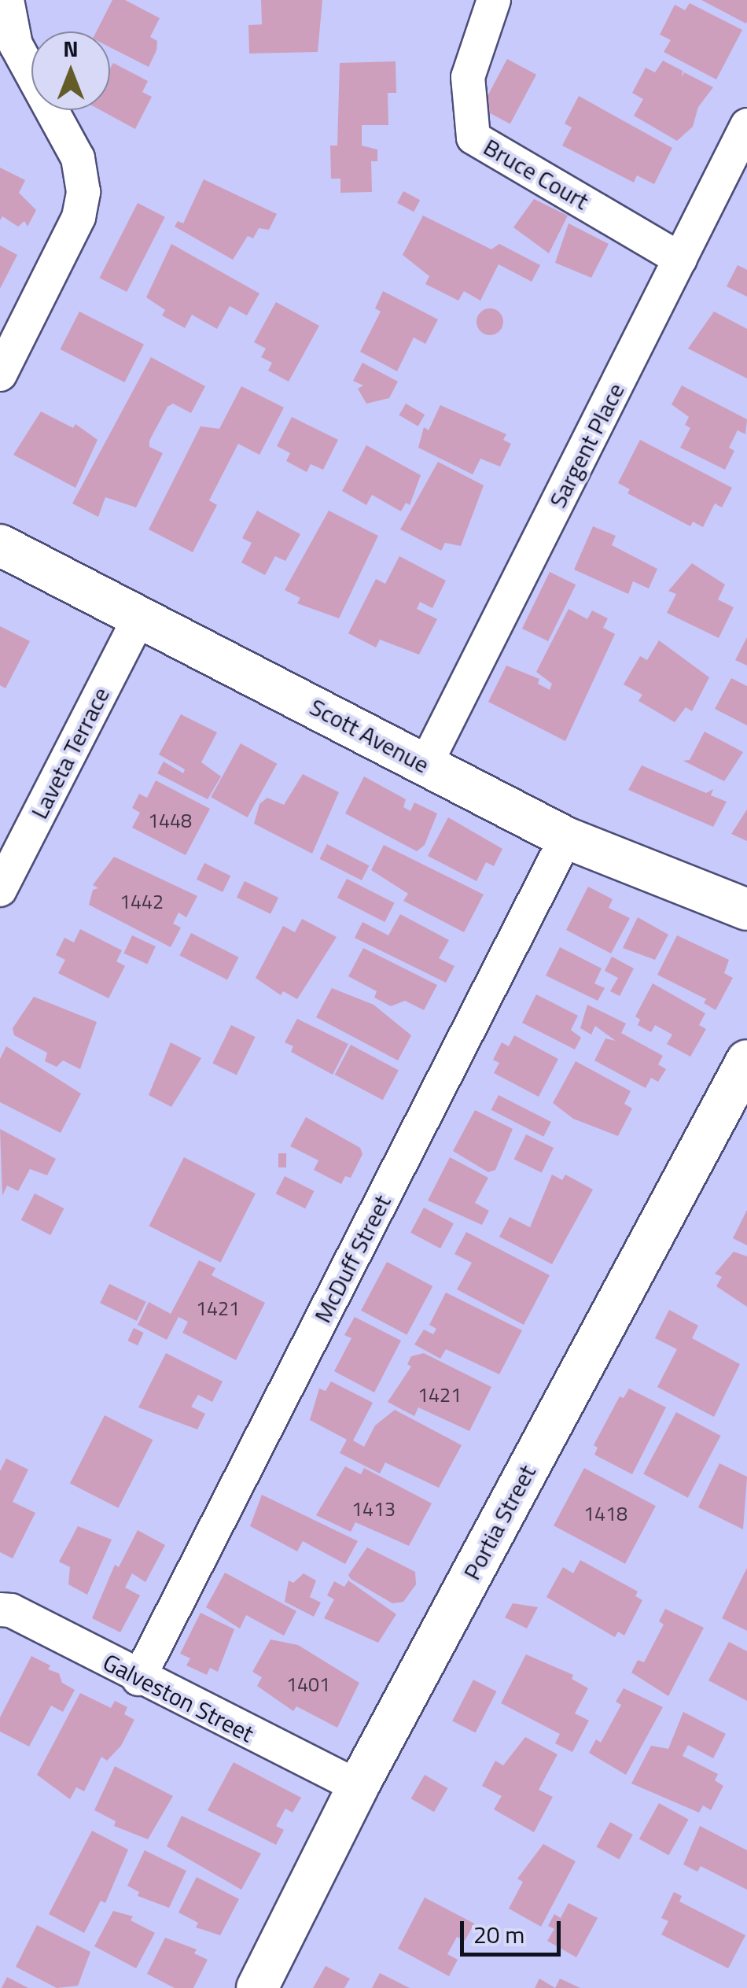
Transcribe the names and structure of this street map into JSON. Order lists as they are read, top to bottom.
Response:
{
  "streets": {
    "street": [
      "Bruce Court",
      "Sargent Place",
      "Scott Avenue",
      "Laveta Terrace",
      "McDuff Street",
      "Portia Street",
      "Galveston Street"
    ]
  },
  "crossings": [
    ["Bruce Court", "Sargent Place"],
    ["Sargent Place", "Scott Avenue"],
    ["Scott Avenue", "Laveta Terrace"],
    ["Scott Avenue", "McDuff Street"],
    ["McDuff Street", "Galveston Street"],
    ["Portia Street", "Galveston Street"]
  ],
  "house_numbers": [
    "1448",
    "1442",
    "1421",
    "1421",
    "1413",
    "1418",
    "1401"
  ],
  "scale_bar": "20 m",
  "north": "top"
}
